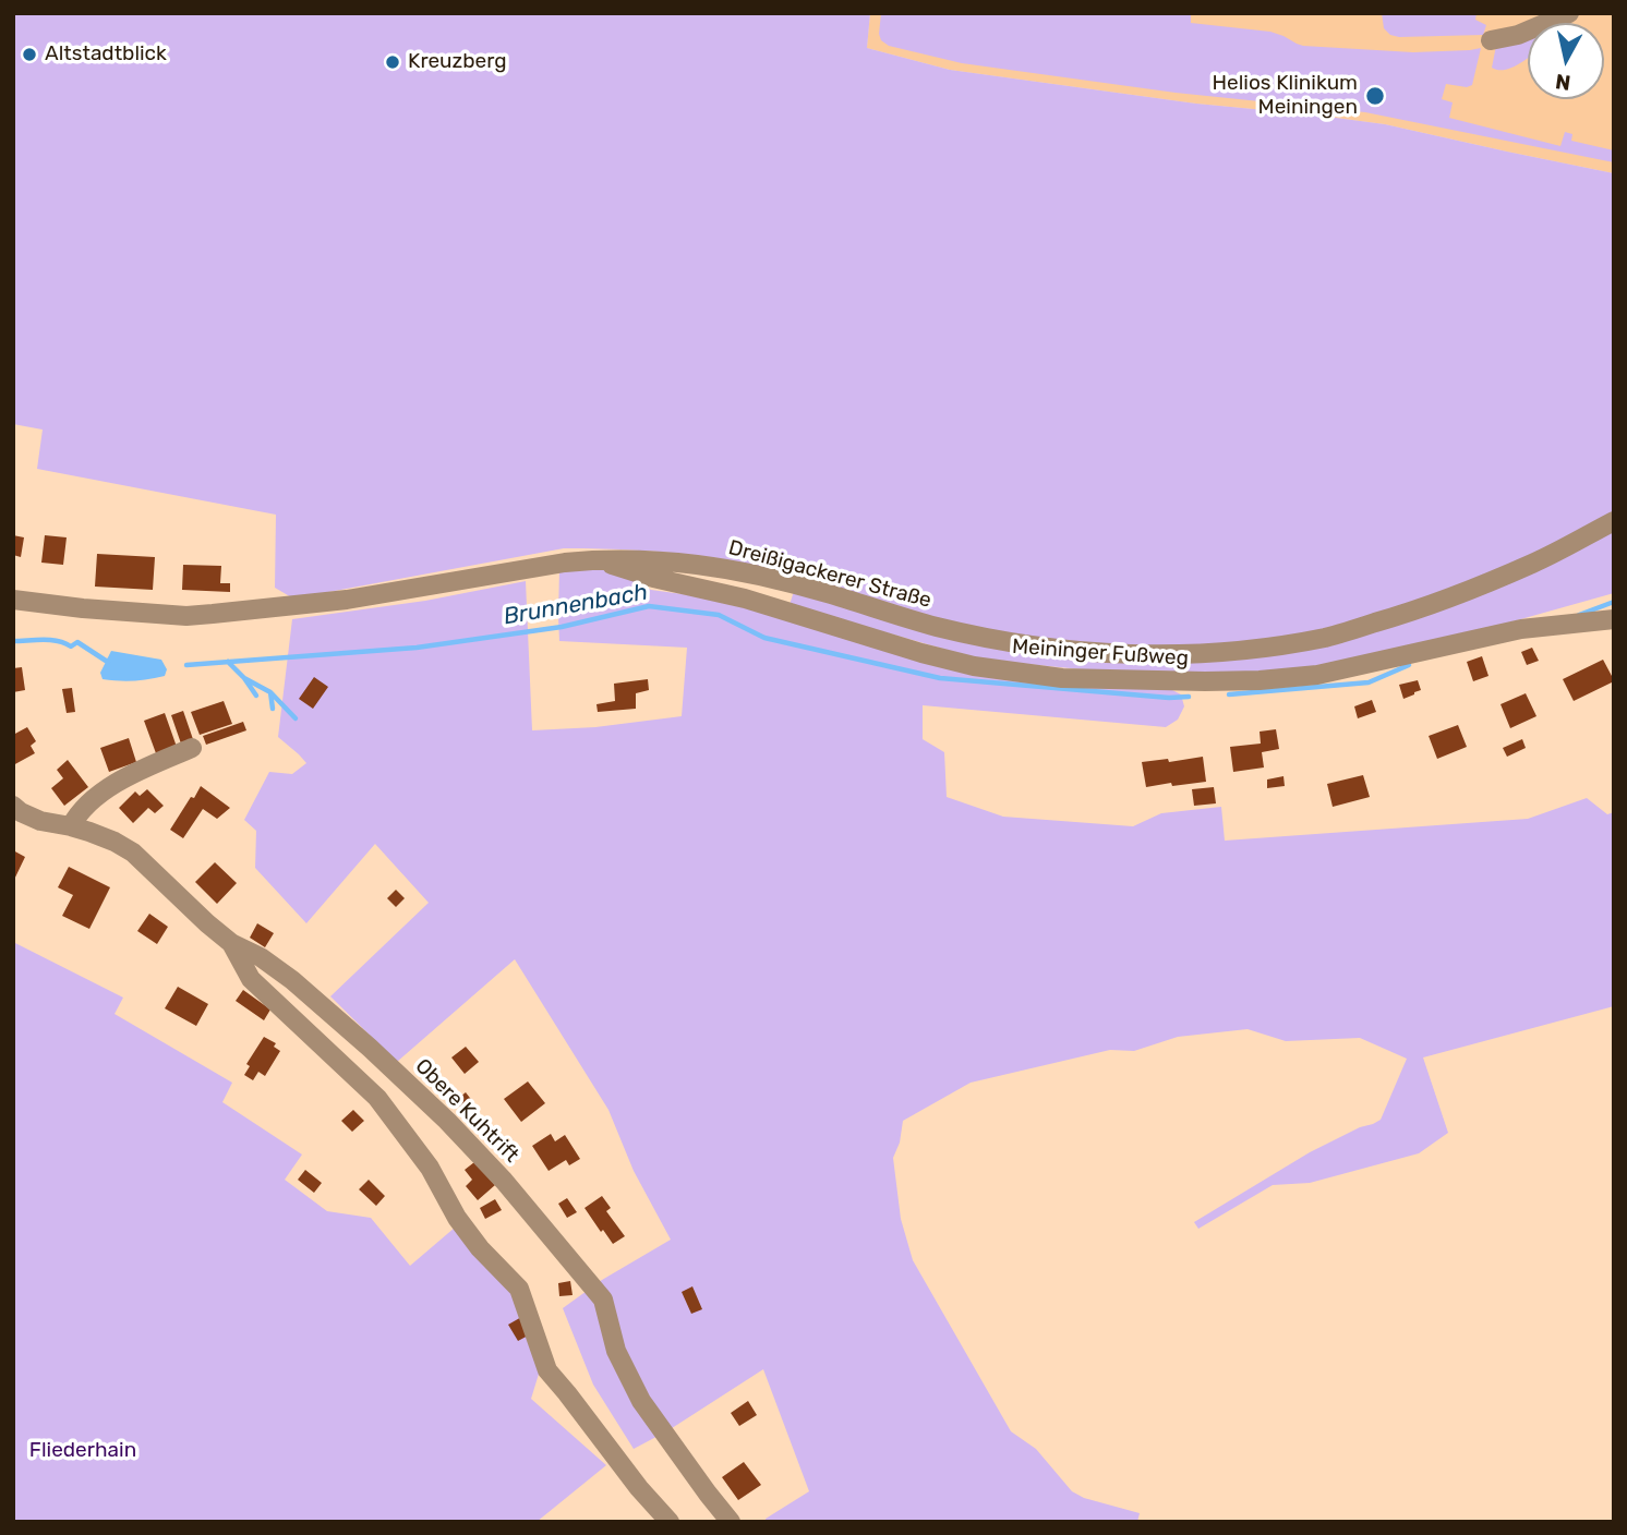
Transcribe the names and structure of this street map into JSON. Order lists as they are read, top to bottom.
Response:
{
  "streets": {
    "street": ["Dreißigackerer Straße", "Meininger Fußweg", "Obere Kuhtrift"]
  },
  "crossings": [
    ["Dreißigackerer Straße", "Meininger Fußweg"]
  ],
  "water": ["Brunnenbach"],
  "parks": ["Fliederhain"],
  "places": ["Altstadtblick", "Kreuzberg", "Helios Klinikum Meiningen"],
  "north": "bottom"
}
